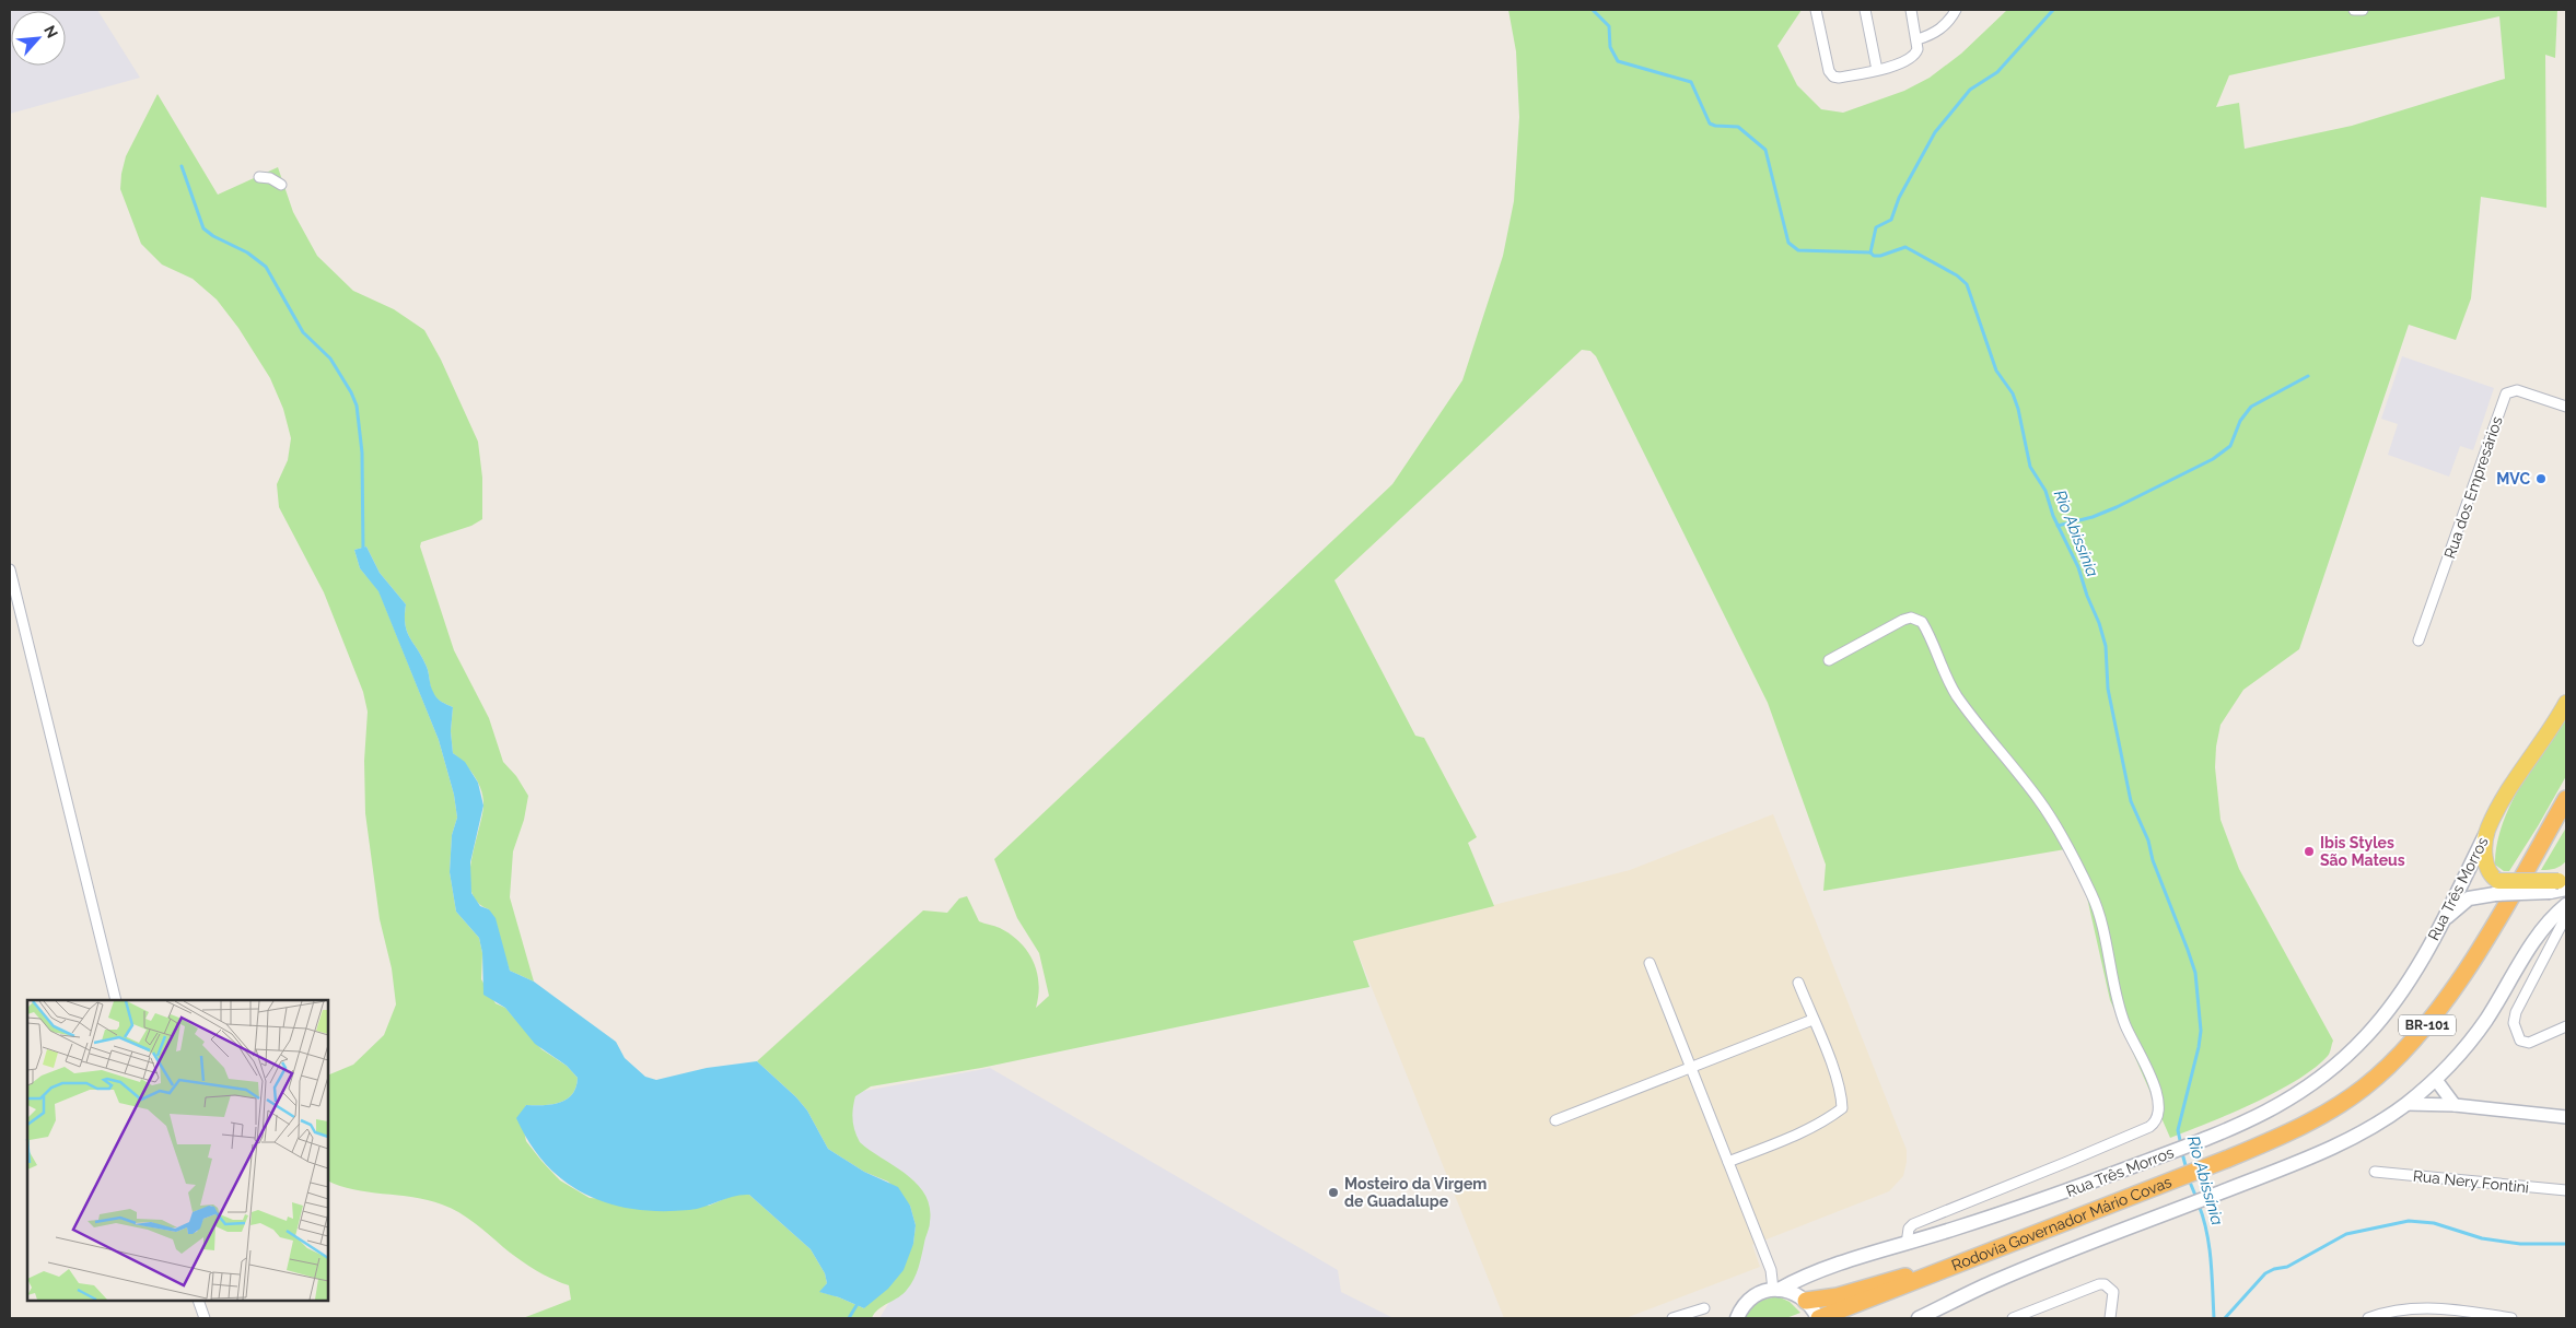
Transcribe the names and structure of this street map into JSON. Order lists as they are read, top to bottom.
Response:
{
  "streets": {
    "highway": ["BR-101", "Rodovia Governador Mário Covas"],
    "main road": ["Rua Três Morros"],
    "street": ["Rua dos Empresários", "Rua Nery Fontini"]
  },
  "water": ["Rio Abissínia"],
  "places": ["MVC", "Ibis Styles São Mateus", "Mosteiro da Virgem de Guadalupe"],
  "north": "top right"
}
